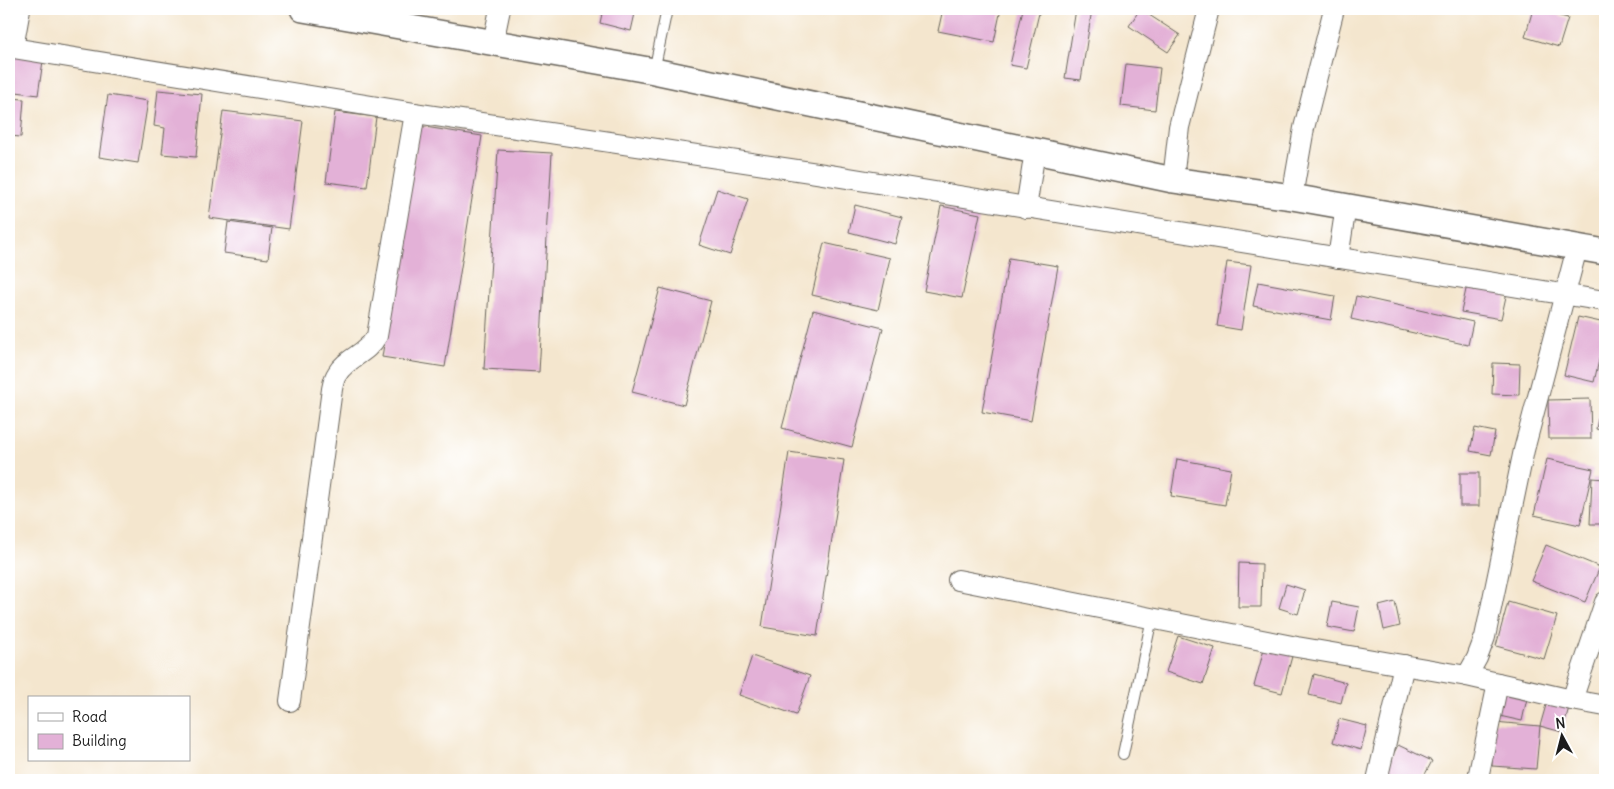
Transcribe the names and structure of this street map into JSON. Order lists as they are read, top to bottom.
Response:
{
  "legend": ["Road", "Building"],
  "north": "top"
}
